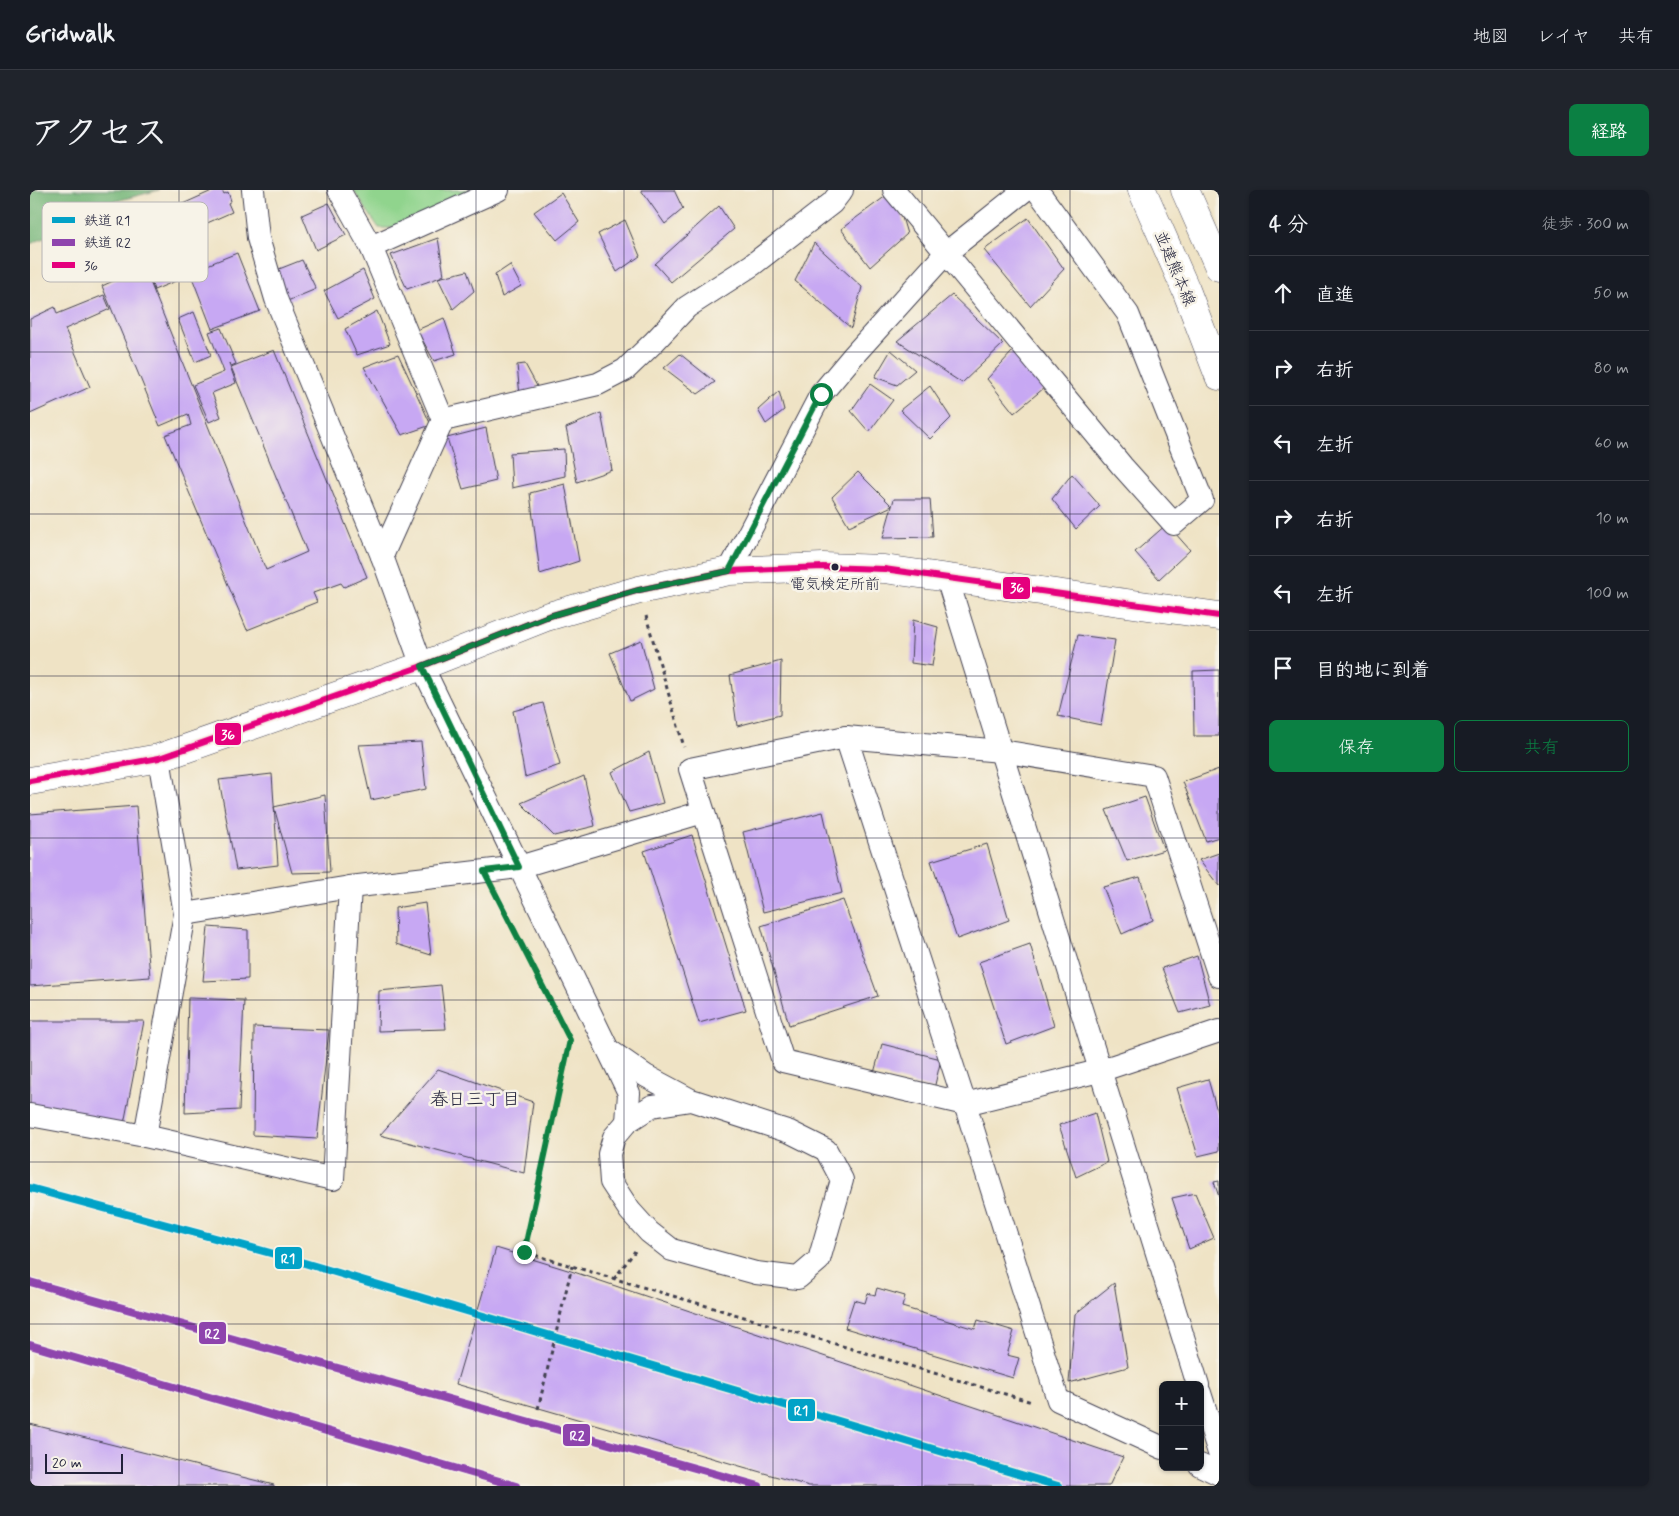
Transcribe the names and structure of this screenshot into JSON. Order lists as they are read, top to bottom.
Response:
{
  "streets": {
    "street": ["並建熊本線"]
  },
  "districts": ["春日三丁目"],
  "places": ["電気検定所前"],
  "lines": ["transit line 36", "rail line R1", "rail line R2"],
  "legend": ["鉄道 R1", "鉄道 R2", "36"],
  "scale_bar": "20 m",
  "page": {
    "header": "Gridwalk",
    "nav": ["地図", "レイヤ", "共有"],
    "title": "アクセス",
    "buttons": [
      "経路",
      ["保存", "共有"]
    ],
    "heading": ["4 分", "徒歩 · 300 m"],
    "list": [
      ["直進", "50 m"],
      ["右折", "80 m"],
      ["左折", "60 m"],
      ["右折", "10 m"],
      ["左折", "100 m"],
      "目的地に到着"
    ],
    "map_buttons": ["+", "−"],
    "scale": "20 m"
  }
}
